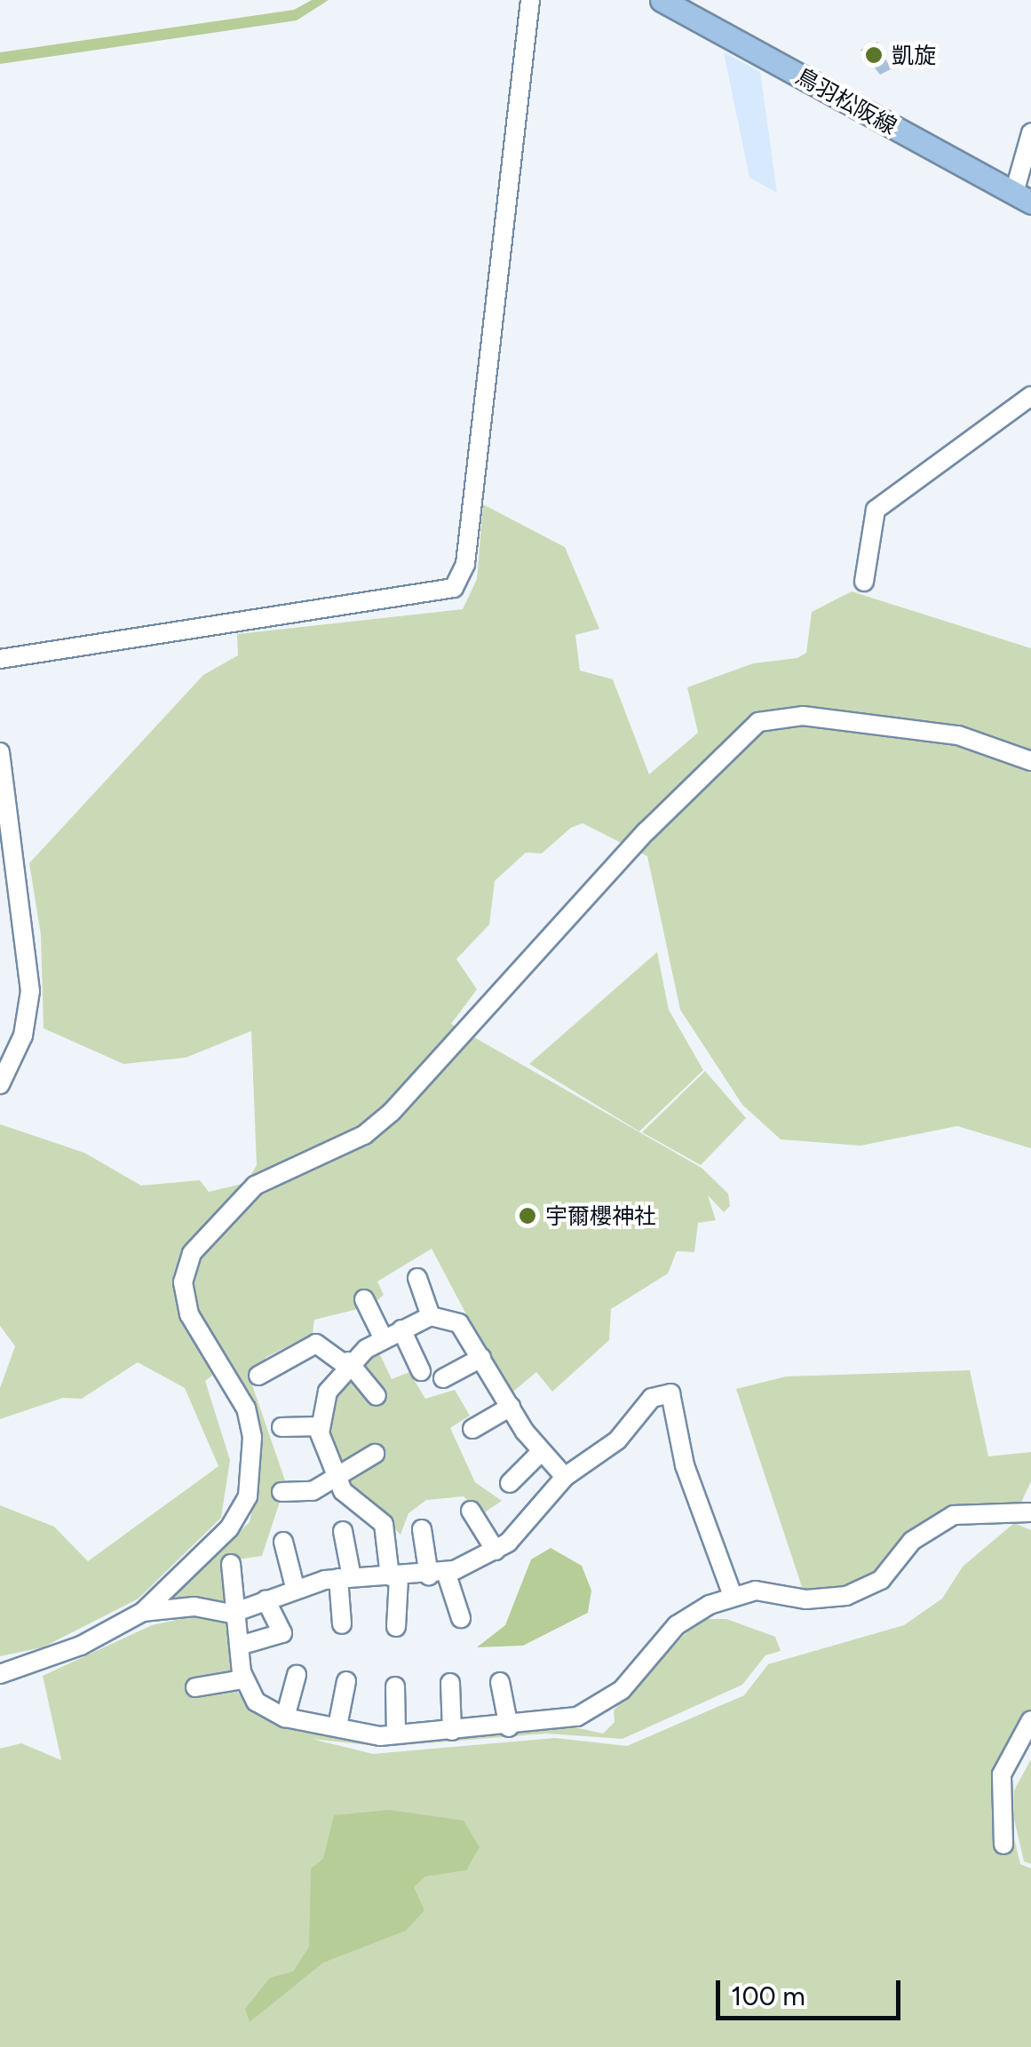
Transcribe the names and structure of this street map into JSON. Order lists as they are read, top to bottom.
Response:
{
  "streets": {
    "main road": ["鳥羽松阪線"]
  },
  "places": ["凱旋", "宇爾櫻神社"],
  "scale_bar": "100 m"
}
